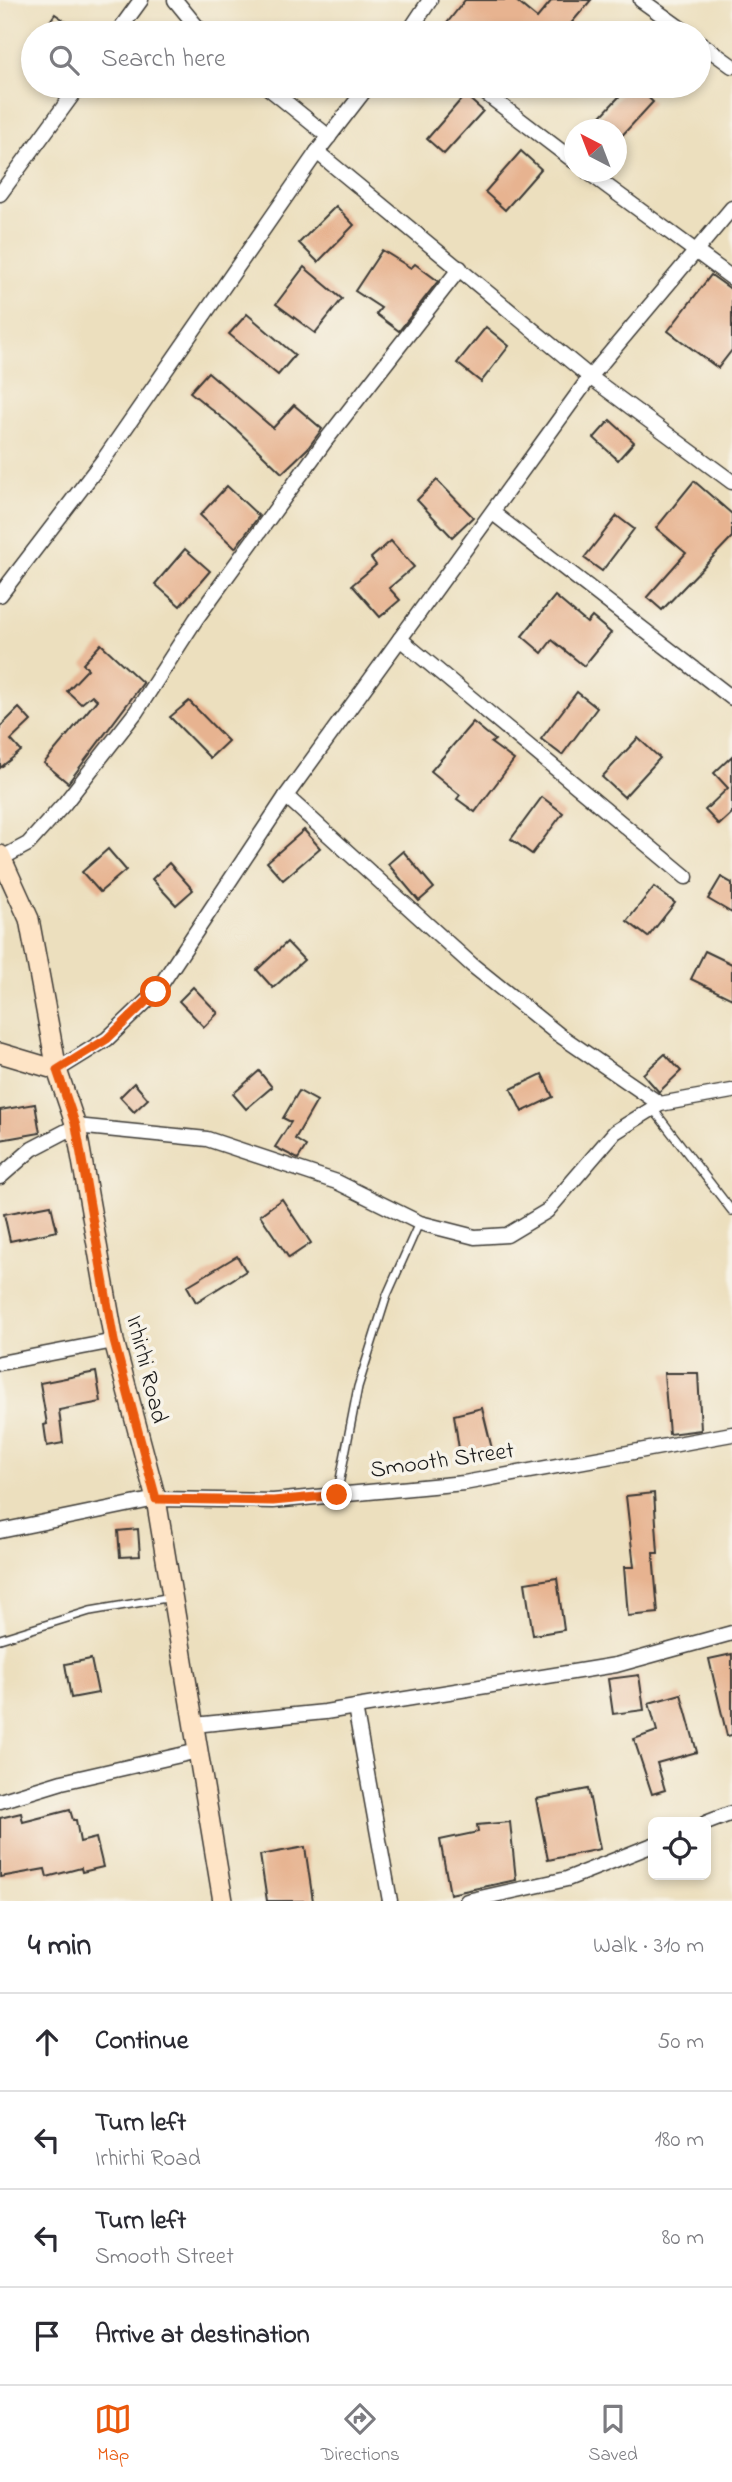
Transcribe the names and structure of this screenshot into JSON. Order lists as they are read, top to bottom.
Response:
{
  "streets": {
    "street": ["Irhirhi Road", "Smooth Street"]
  },
  "crossings": [
    ["Irhirhi Road", "Smooth Street"]
  ],
  "north": "top left",
  "page": {
    "search": "Search here",
    "heading": ["4 min", "Walk · 310 m"],
    "list": [
      ["Continue", "50 m"],
      ["Turn left", "Irhirhi Road", "180 m"],
      ["Turn left", "Smooth Street", "80 m"],
      "Arrive at destination"
    ],
    "nav": ["Map", "Directions", "Saved"]
  }
}
